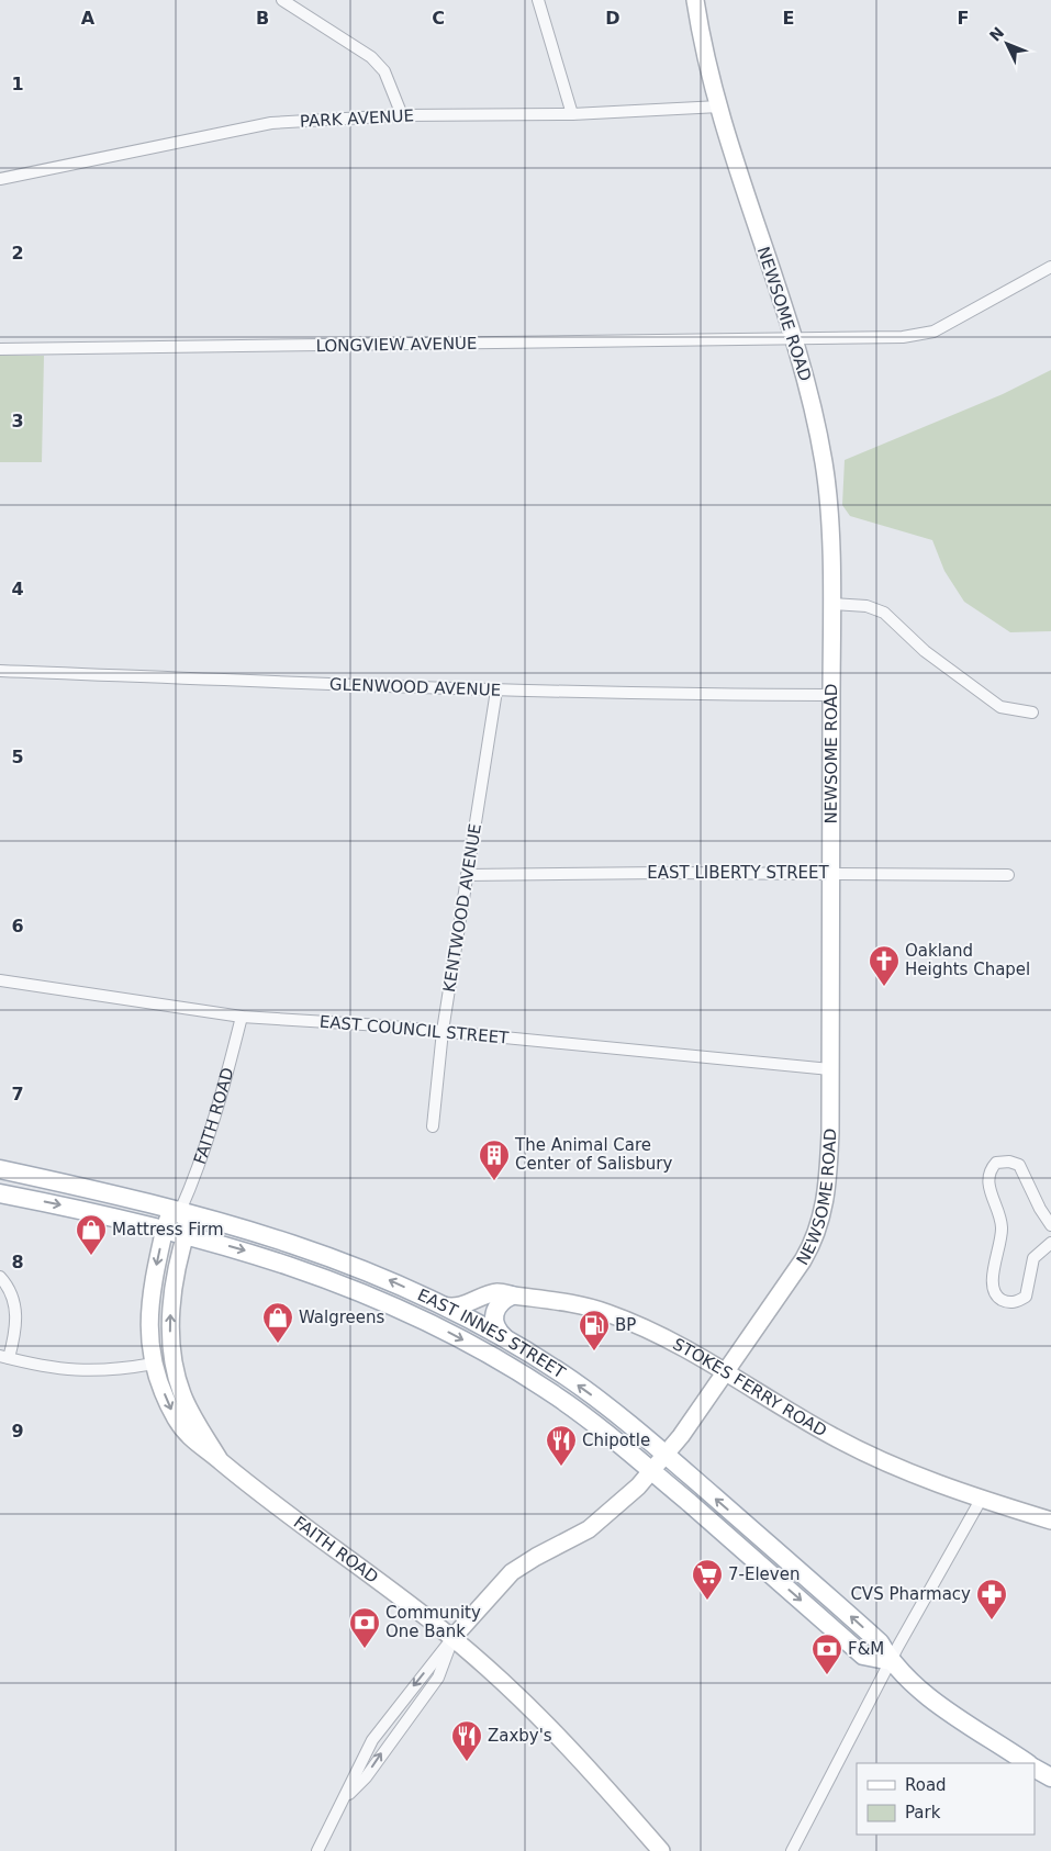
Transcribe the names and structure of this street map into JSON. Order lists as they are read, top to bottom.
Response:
{
  "streets": {
    "main road": ["EAST INNES STREET"],
    "street": [
      "PARK AVENUE",
      "NEWSOME ROAD",
      "LONGVIEW AVENUE",
      "GLENWOOD AVENUE",
      "EAST LIBERTY STREET",
      "KENTWOOD AVENUE",
      "EAST COUNCIL STREET",
      "FAITH ROAD",
      "STOKES FERRY ROAD"
    ]
  },
  "crossings": [
    ["PARK AVENUE", "NEWSOME ROAD"],
    ["NEWSOME ROAD", "LONGVIEW AVENUE"],
    ["NEWSOME ROAD", "GLENWOOD AVENUE"],
    ["NEWSOME ROAD", "EAST LIBERTY STREET"],
    ["NEWSOME ROAD", "EAST COUNCIL STREET"],
    ["NEWSOME ROAD", "FAITH ROAD"],
    ["NEWSOME ROAD", "EAST INNES STREET"],
    ["NEWSOME ROAD", "STOKES FERRY ROAD"],
    ["GLENWOOD AVENUE", "KENTWOOD AVENUE"],
    ["EAST LIBERTY STREET", "KENTWOOD AVENUE"],
    ["KENTWOOD AVENUE", "EAST COUNCIL STREET"],
    ["EAST COUNCIL STREET", "FAITH ROAD"],
    ["FAITH ROAD", "EAST INNES STREET"],
    ["EAST INNES STREET", "STOKES FERRY ROAD"]
  ],
  "places": {
    "church": ["Oakland Heights Chapel"],
    "building": ["The Animal Care Center of Salisbury"],
    "shop": ["Mattress Firm", "Walgreens"],
    "fuel station": ["BP"],
    "restaurant": ["Chipotle", "Zaxby's"],
    "supermarket": ["7-Eleven"],
    "pharmacy": ["CVS Pharmacy"],
    "bank": ["Community One Bank", "F&M"]
  },
  "legend": ["Road", "Park"],
  "north": "top left",
  "grid": {
    "columns": [
      "A",
      "B",
      "C",
      "D",
      "E",
      "F"
    ],
    "rows": [
      "1",
      "2",
      "3",
      "4",
      "5",
      "6",
      "7",
      "8",
      "9"
    ]
  }
}
